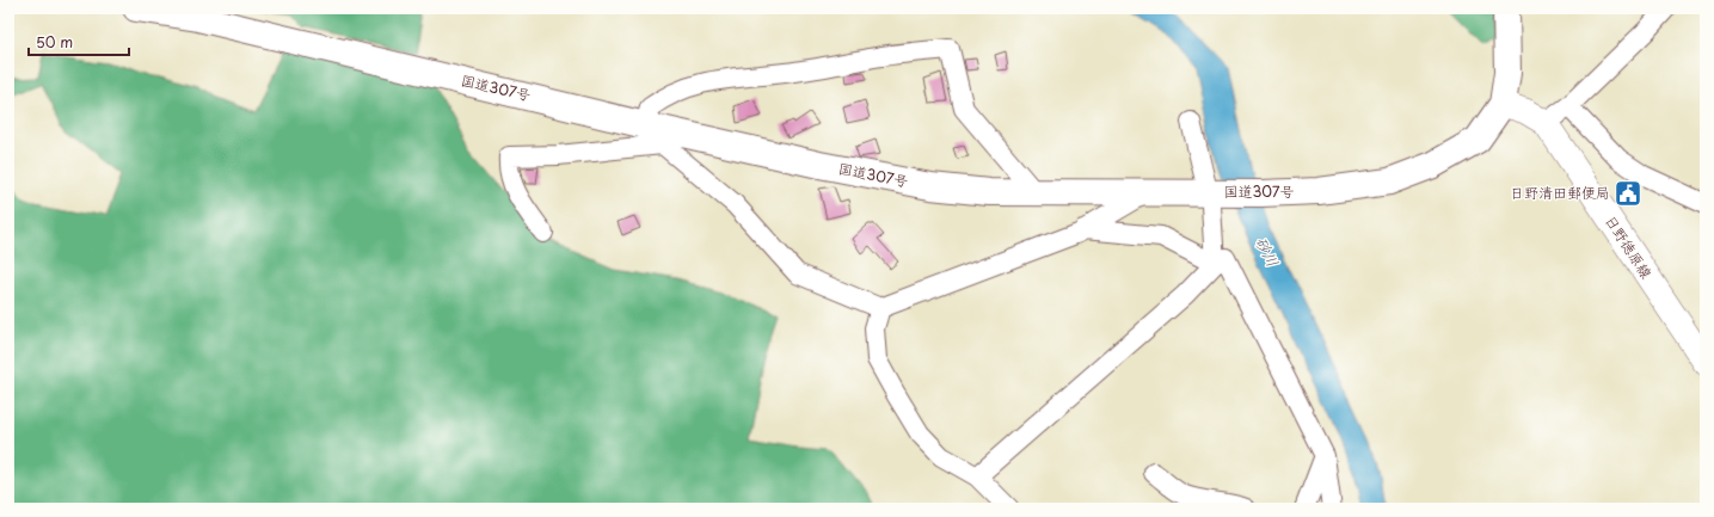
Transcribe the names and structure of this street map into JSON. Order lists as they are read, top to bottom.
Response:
{
  "streets": {
    "highway": ["国道307号"],
    "main road": ["日野徳原線"]
  },
  "crossings": [
    ["国道307号", "日野徳原線"]
  ],
  "water": ["砂川"],
  "places": {
    "public building": ["日野清田郵便局"]
  },
  "scale_bar": "50 m"
}
